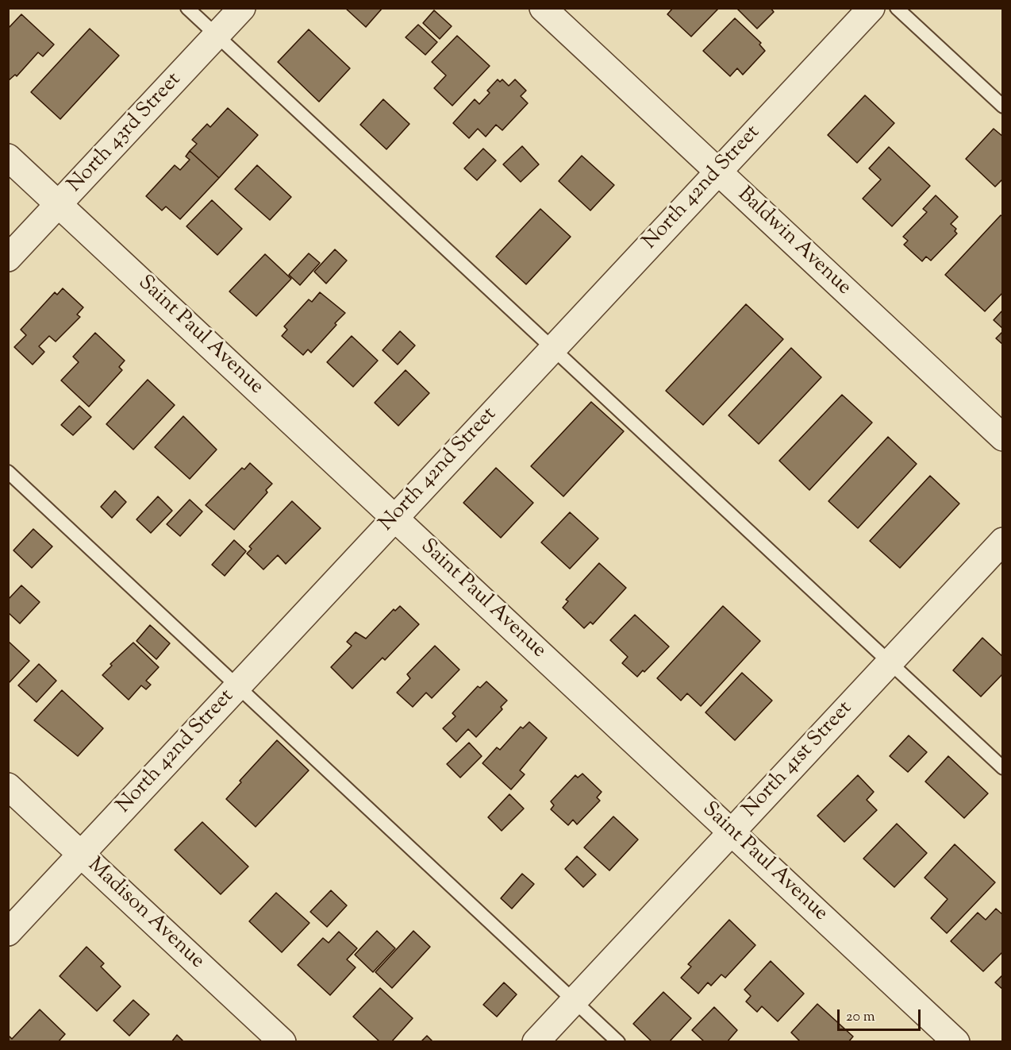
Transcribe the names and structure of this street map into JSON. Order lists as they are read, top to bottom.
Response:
{
  "streets": {
    "street": [
      "North 43rd Street",
      "North 42nd Street",
      "Baldwin Avenue",
      "Saint Paul Avenue",
      "North 41st Street",
      "Madison Avenue"
    ]
  },
  "crossings": [
    ["North 43rd Street", "Saint Paul Avenue"],
    ["North 42nd Street", "Baldwin Avenue"],
    ["North 42nd Street", "Saint Paul Avenue"],
    ["North 42nd Street", "Madison Avenue"],
    ["Saint Paul Avenue", "North 41st Street"]
  ],
  "scale_bar": "20 m"
}
